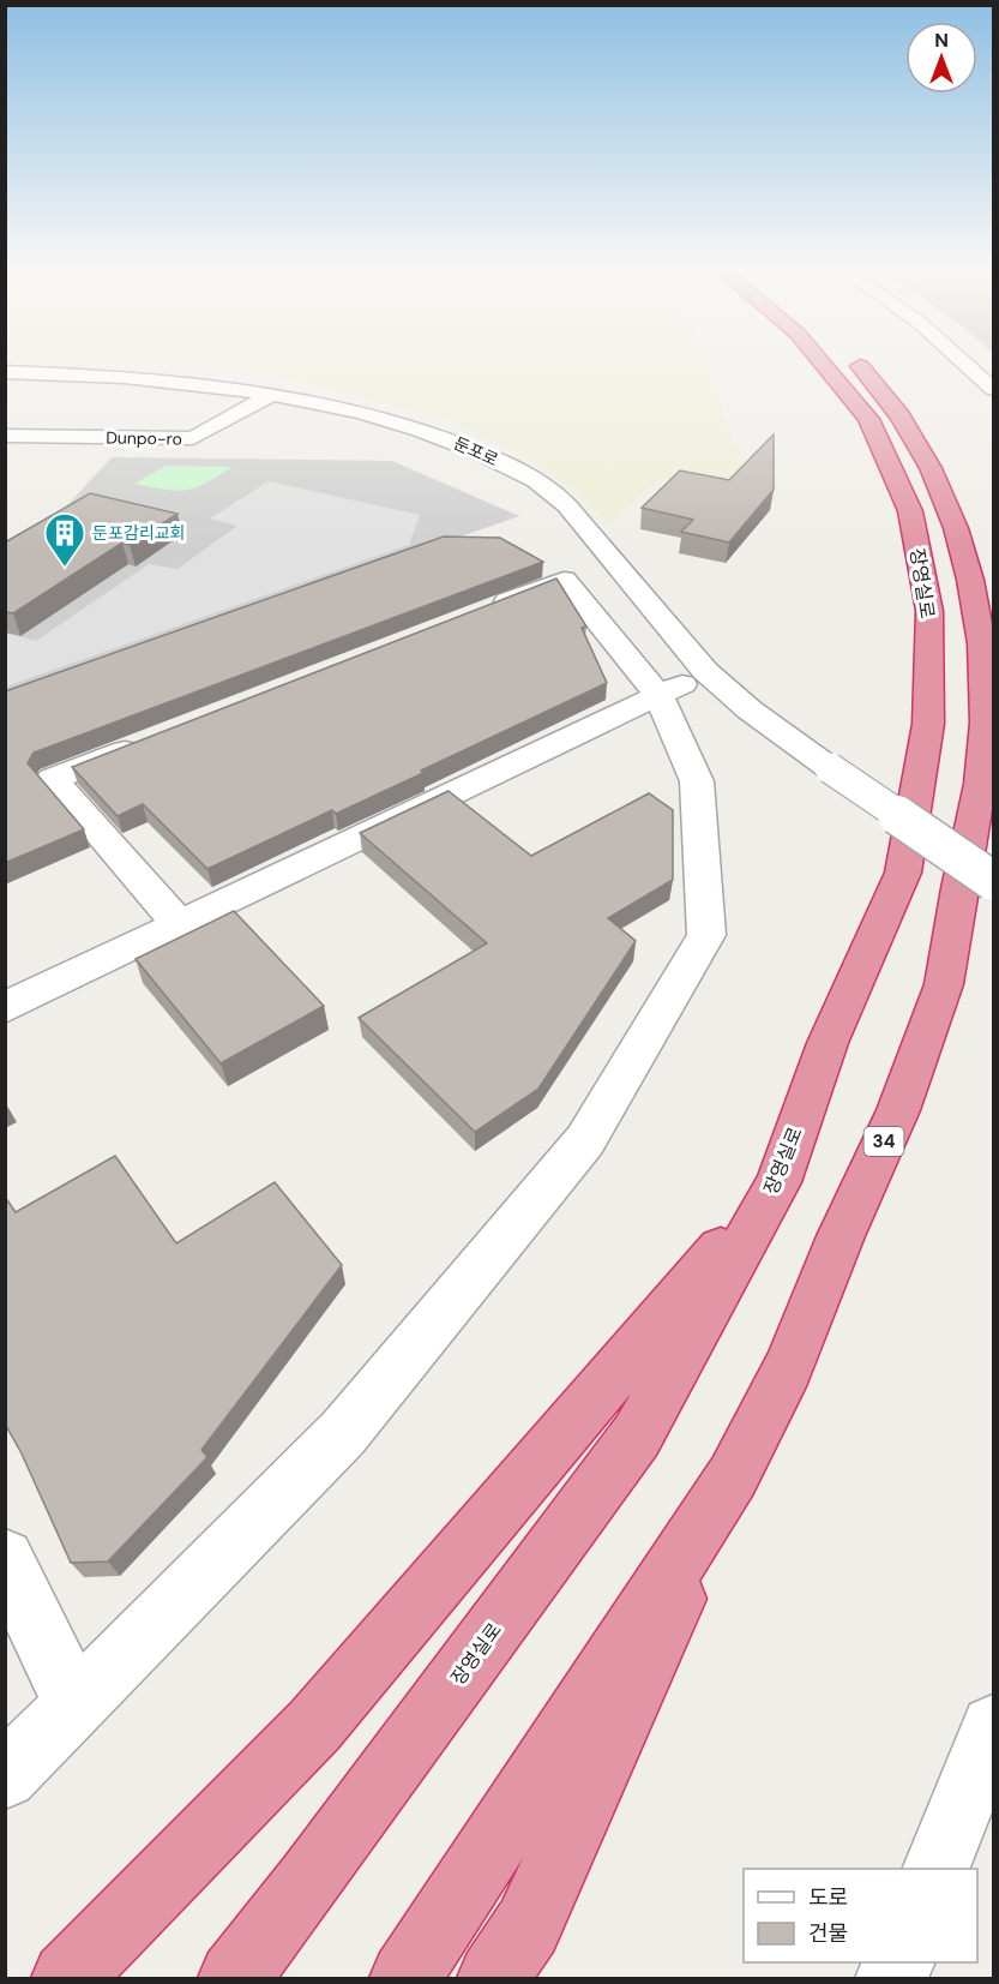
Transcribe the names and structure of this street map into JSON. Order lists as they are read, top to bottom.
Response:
{
  "streets": {
    "highway": ["장영실로", "34"],
    "street": ["Dunpo-ro", "둔포로"]
  },
  "crossings": [
    ["Dunpo-ro", "둔포로"]
  ],
  "places": {
    "building": ["둔포감리교회"]
  },
  "legend": ["도로", "건물"],
  "north": "top"
}
